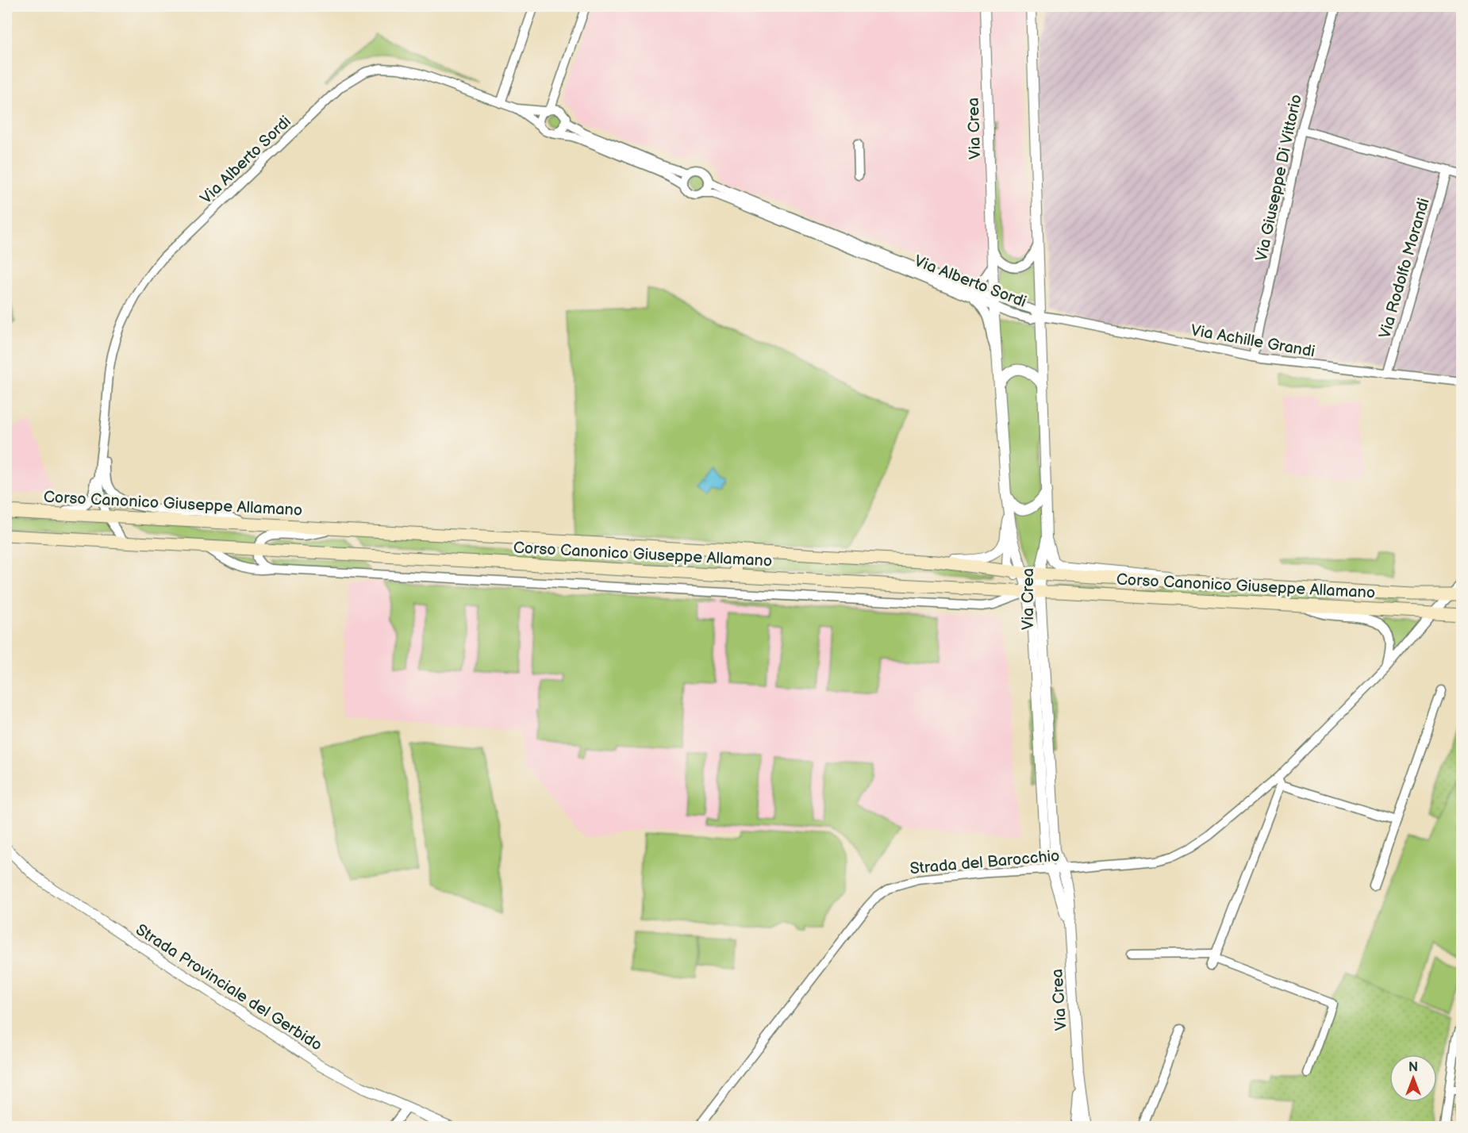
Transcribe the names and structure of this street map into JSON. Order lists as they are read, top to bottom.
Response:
{
  "streets": {
    "main road": ["Corso Canonico Giuseppe Allamano"],
    "street": [
      "Via Crea",
      "Via Alberto Sordi",
      "Via Giuseppe Di Vittorio",
      "Via Rodolfo Morandi",
      "Via Achille Grandi",
      "Strada del Barocchio",
      "Strada Provinciale del Gerbido"
    ]
  },
  "crossings": [
    ["Via Crea", "Via Alberto Sordi"],
    ["Via Crea", "Via Achille Grandi"],
    ["Via Crea", "Corso Canonico Giuseppe Allamano"],
    ["Via Crea", "Strada del Barocchio"],
    ["Via Alberto Sordi", "Via Achille Grandi"],
    ["Via Alberto Sordi", "Corso Canonico Giuseppe Allamano"],
    ["Via Giuseppe Di Vittorio", "Via Achille Grandi"],
    ["Via Rodolfo Morandi", "Via Achille Grandi"],
    ["Corso Canonico Giuseppe Allamano", "Strada del Barocchio"]
  ],
  "north": "top"
}
